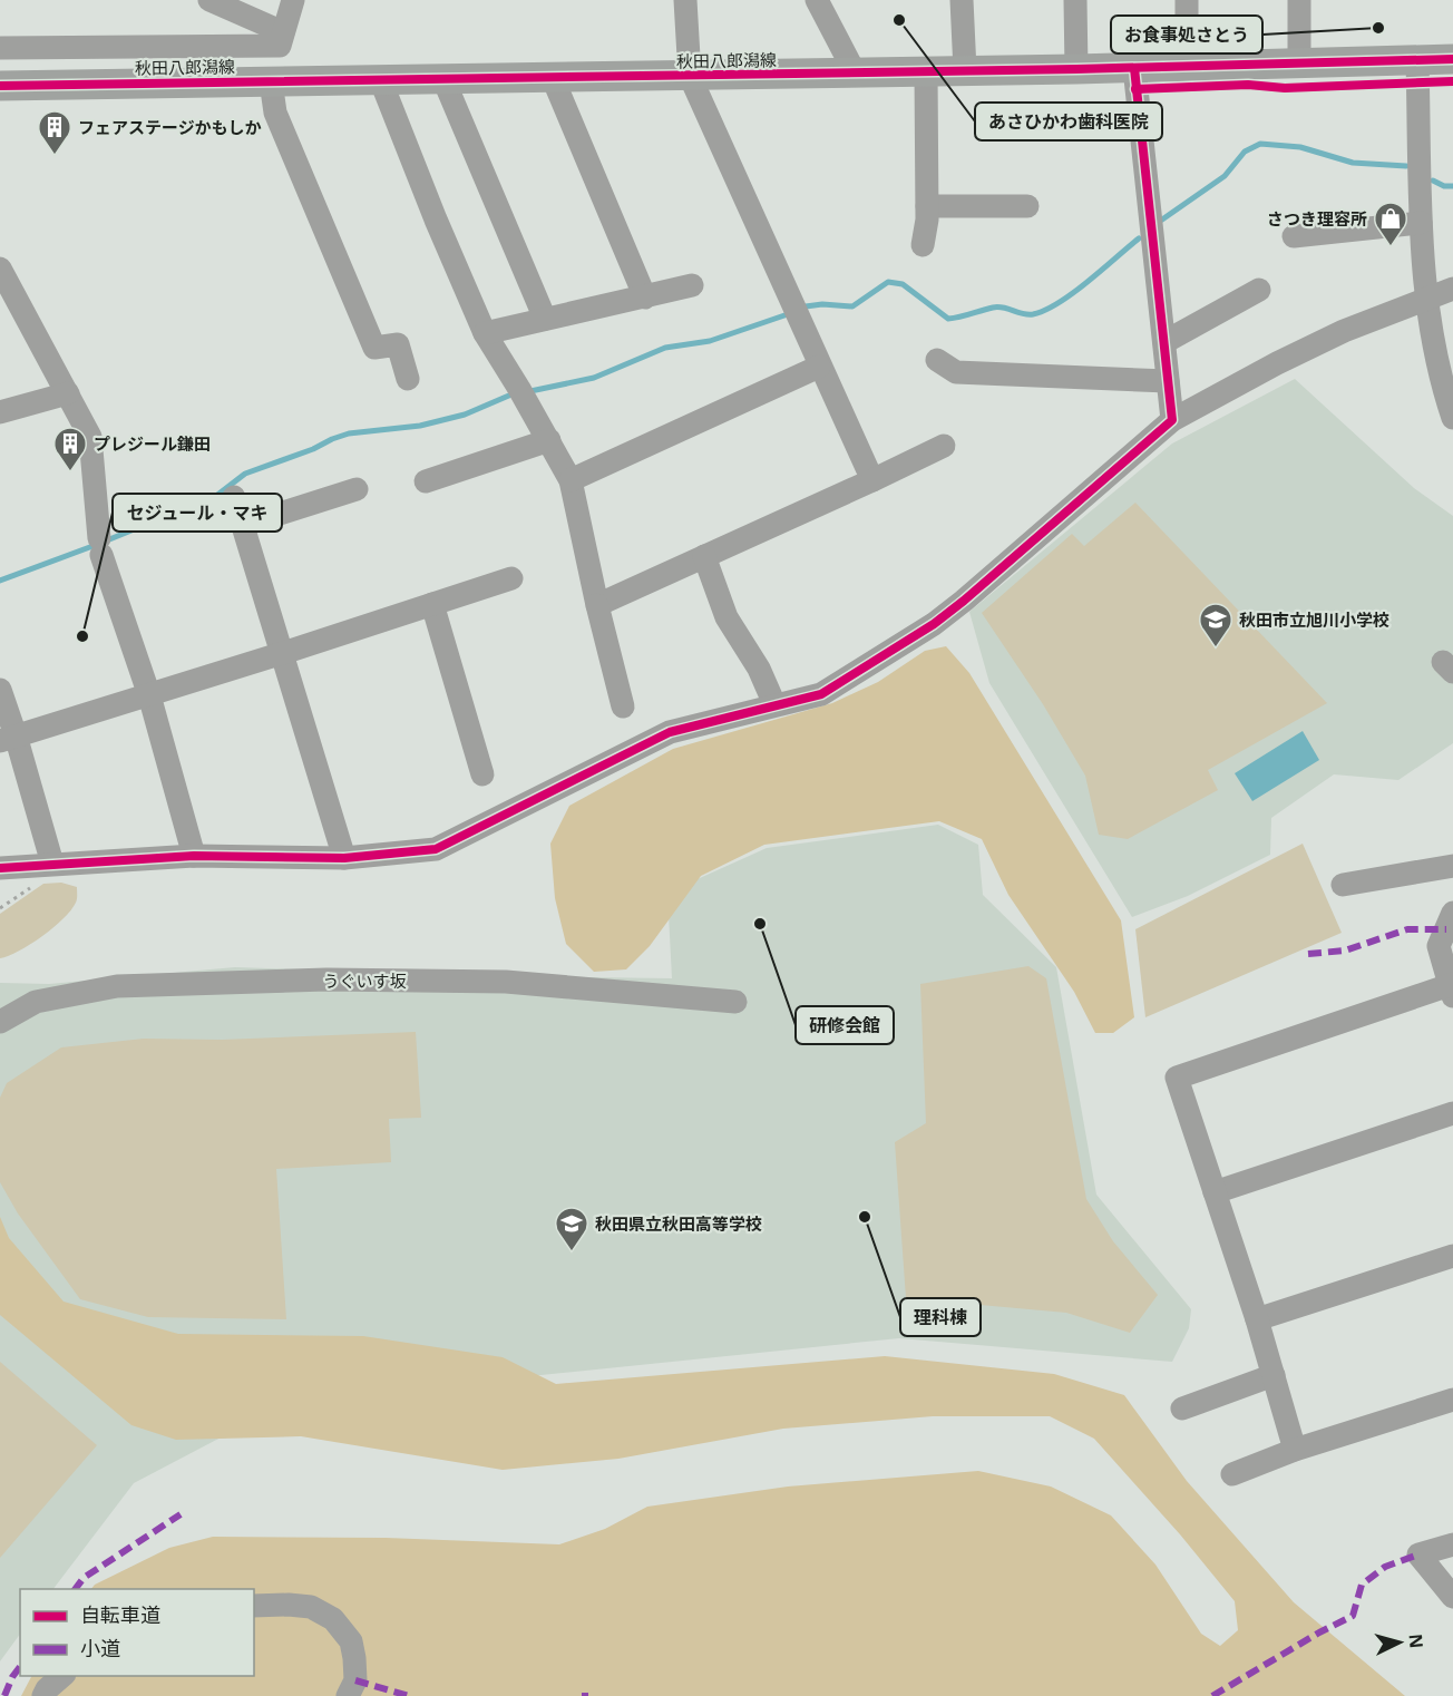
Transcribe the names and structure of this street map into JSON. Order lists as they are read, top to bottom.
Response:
{
  "streets": {
    "main road": ["秋田八郎潟線"],
    "street": ["うぐいす坂"]
  },
  "places": {
    "other": [
      "あさひかわ歯科医院",
      "お食事処さとう",
      "セジュール・マキ",
      "研修会館",
      "理科棟"
    ],
    "building": ["フェアステージかもしか", "プレジール鎌田"],
    "shop": ["さつき理容所"],
    "school or university": ["秋田市立旭川小学校", "秋田県立秋田高等学校"]
  },
  "legend": ["自転車道", "小道"],
  "north": "right"
}
